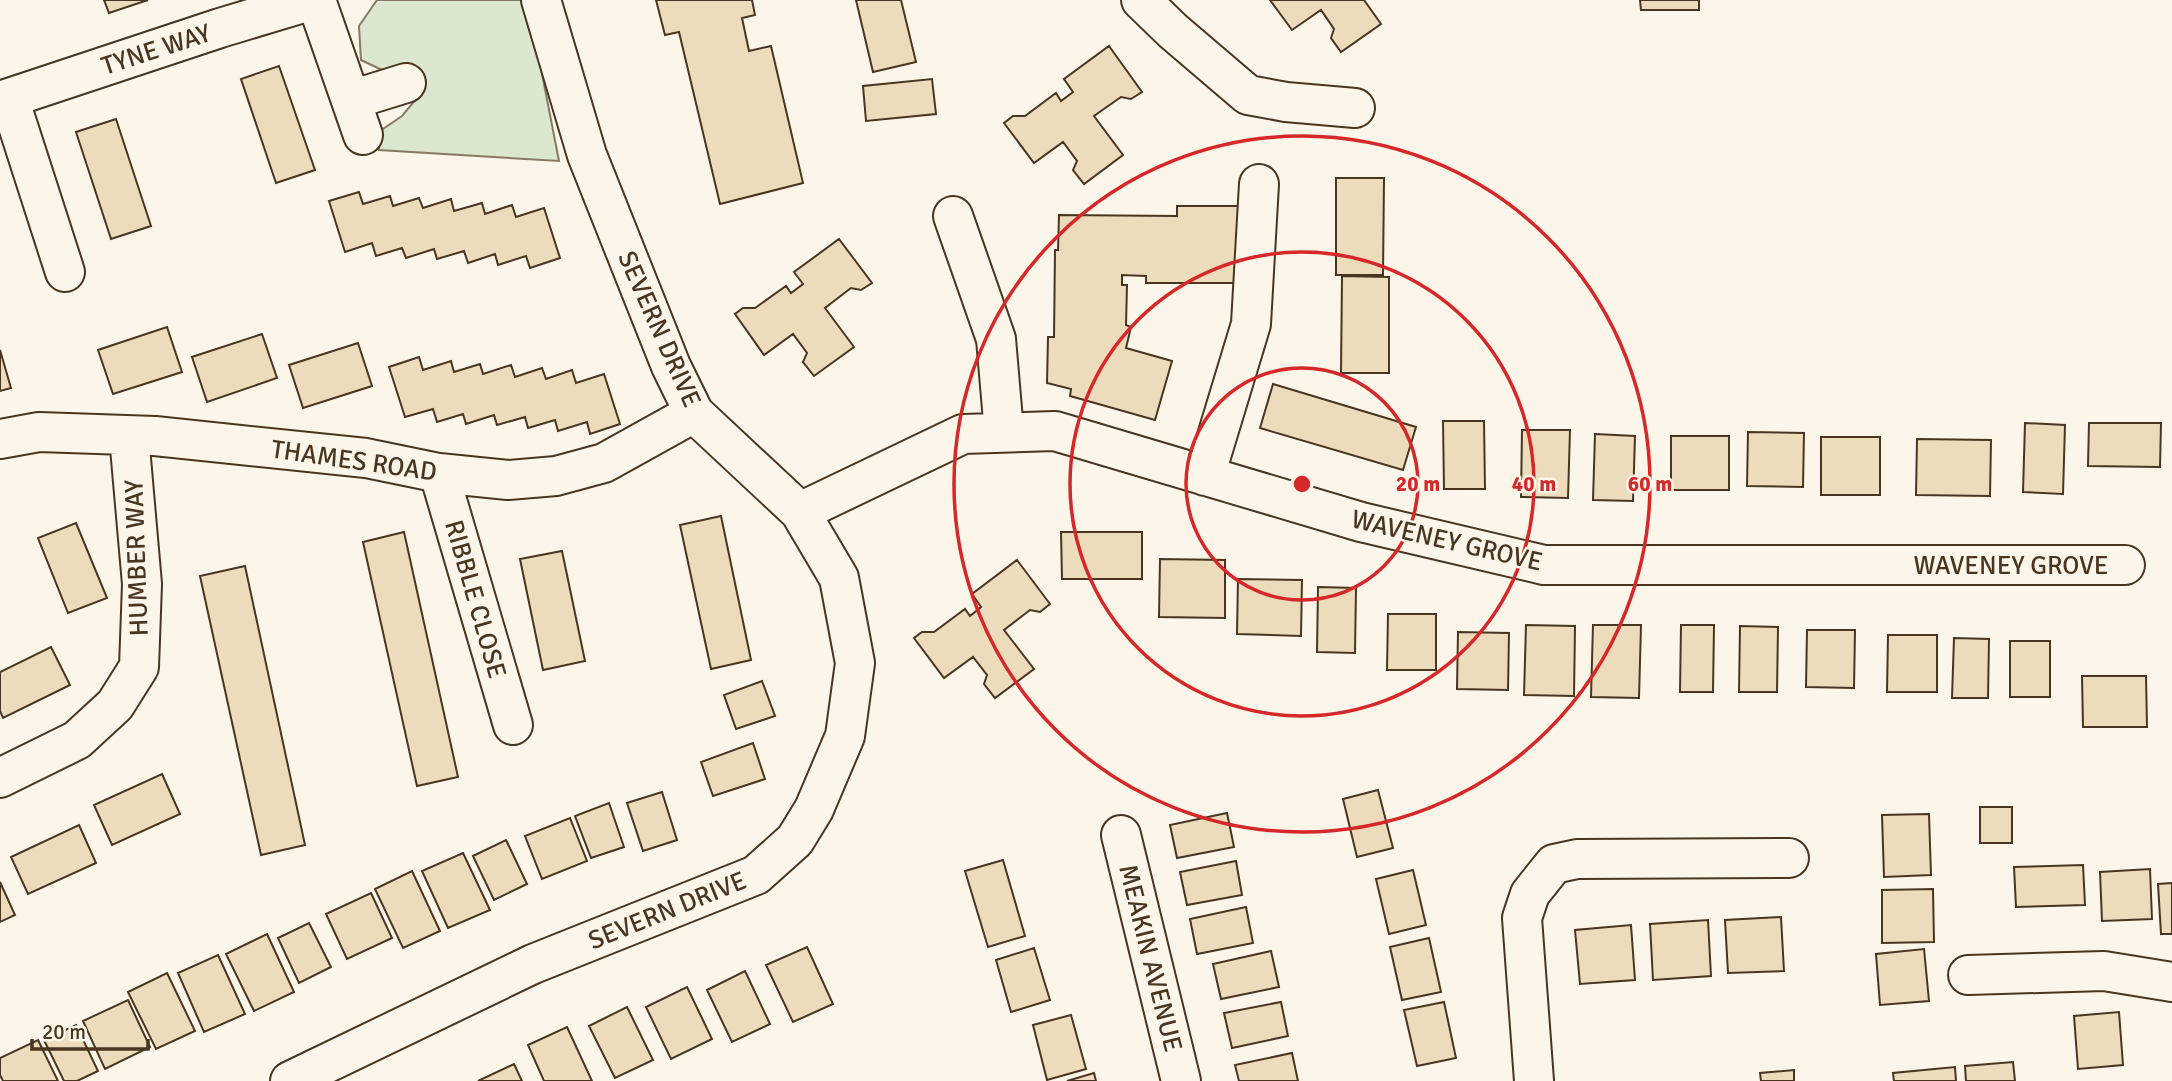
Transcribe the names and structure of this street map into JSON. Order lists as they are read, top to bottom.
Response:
{
  "streets": {
    "street": [
      "TYNE WAY",
      "SEVERN DRIVE",
      "THAMES ROAD",
      "WAVENEY GROVE",
      "HUMBER WAY",
      "RIBBLE CLOSE",
      "MEAKIN AVENUE"
    ]
  },
  "crossings": [
    ["SEVERN DRIVE", "THAMES ROAD"],
    ["SEVERN DRIVE", "WAVENEY GROVE"],
    ["THAMES ROAD", "HUMBER WAY"],
    ["THAMES ROAD", "RIBBLE CLOSE"]
  ],
  "scale_bar": "20 m",
  "rings": ["20 m", "40 m", "60 m"]
}
